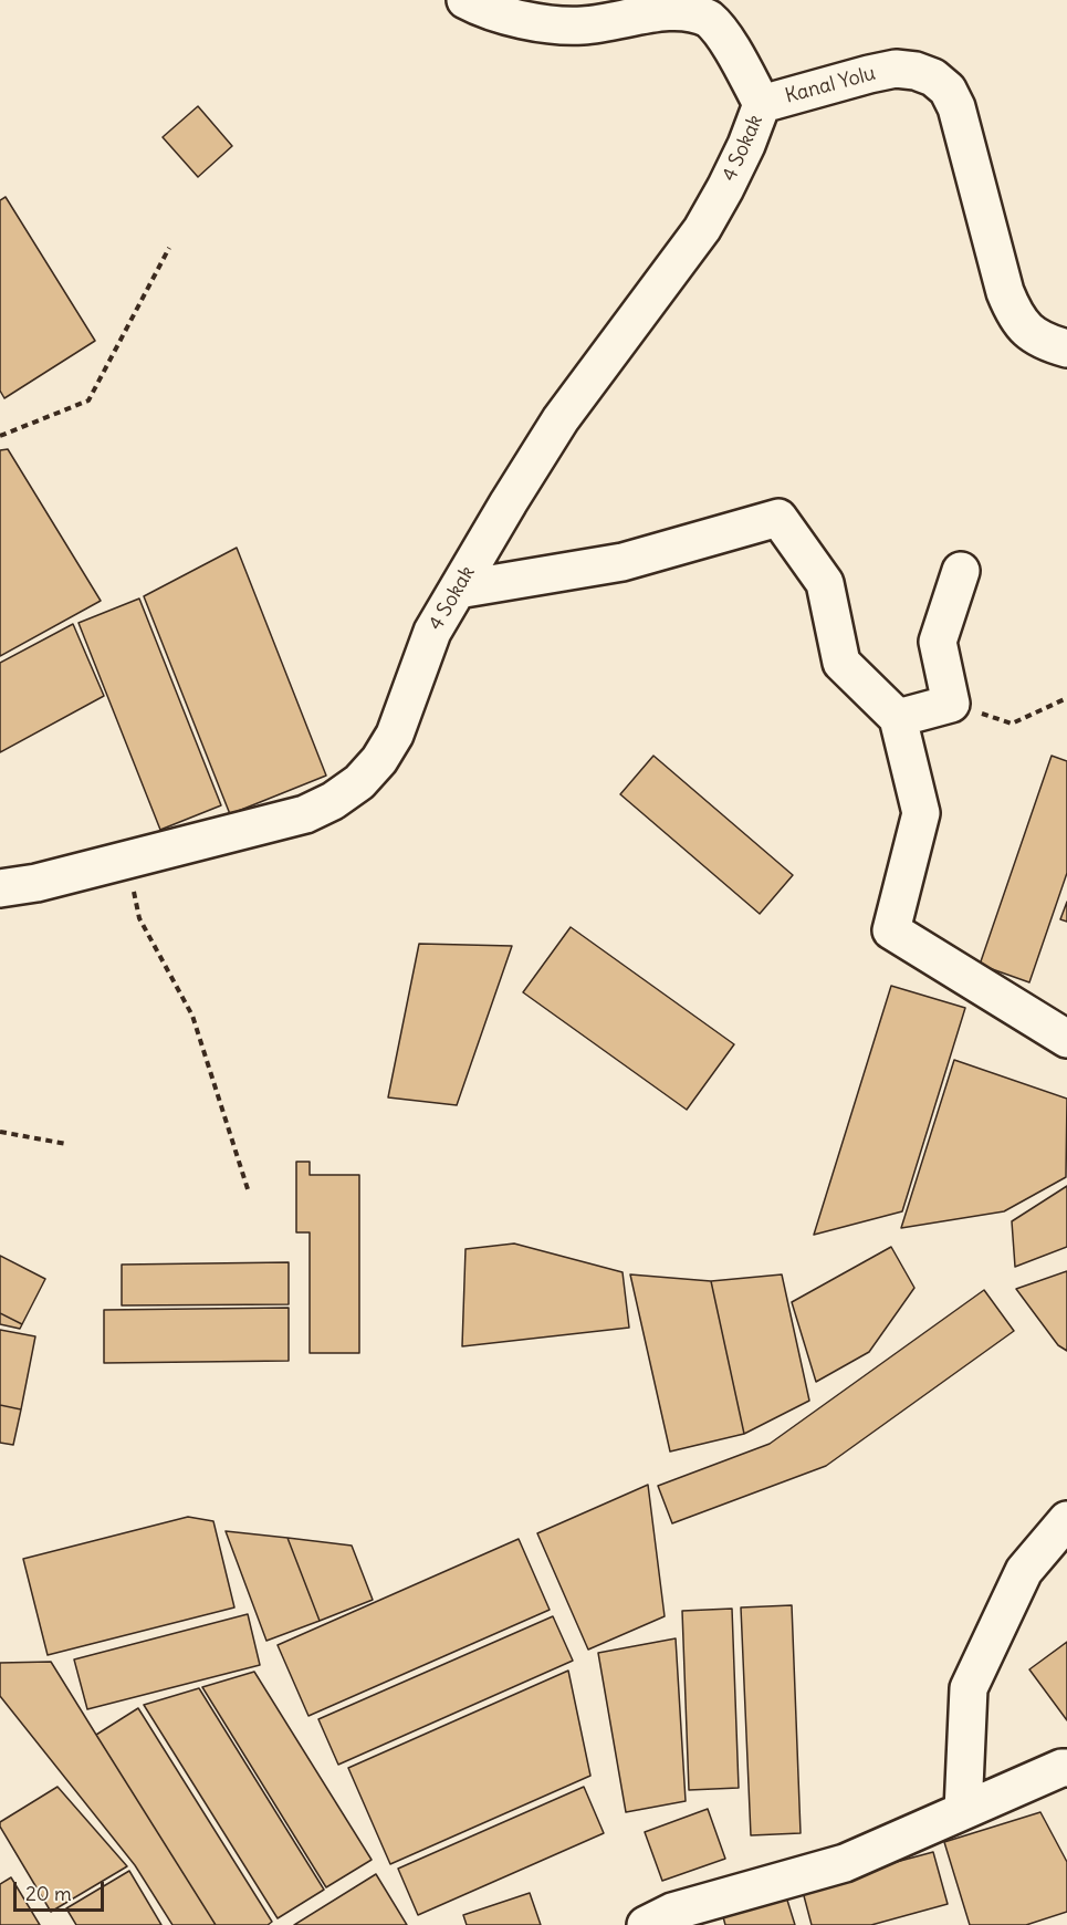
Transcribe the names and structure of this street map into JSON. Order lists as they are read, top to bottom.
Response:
{
  "streets": {
    "street": ["Kanal Yolu", "4 Sokak"]
  },
  "crossings": [
    ["Kanal Yolu", "4 Sokak"]
  ],
  "scale_bar": "20 m"
}
